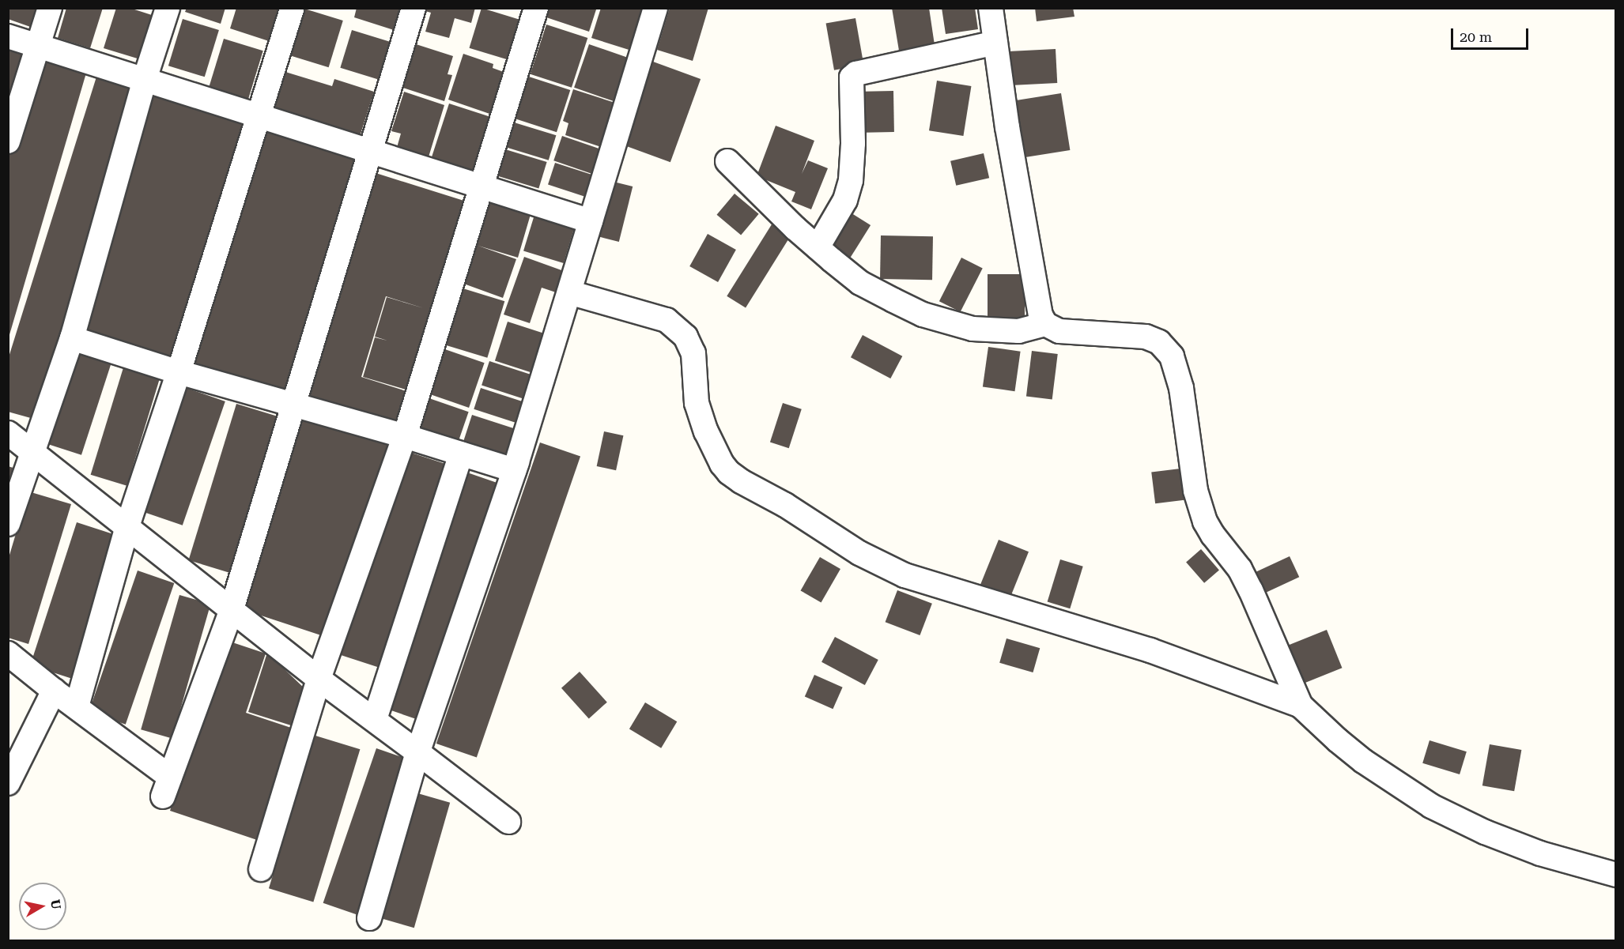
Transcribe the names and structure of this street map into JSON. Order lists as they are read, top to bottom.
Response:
{
  "scale_bar": "20 m",
  "north": "right"
}
